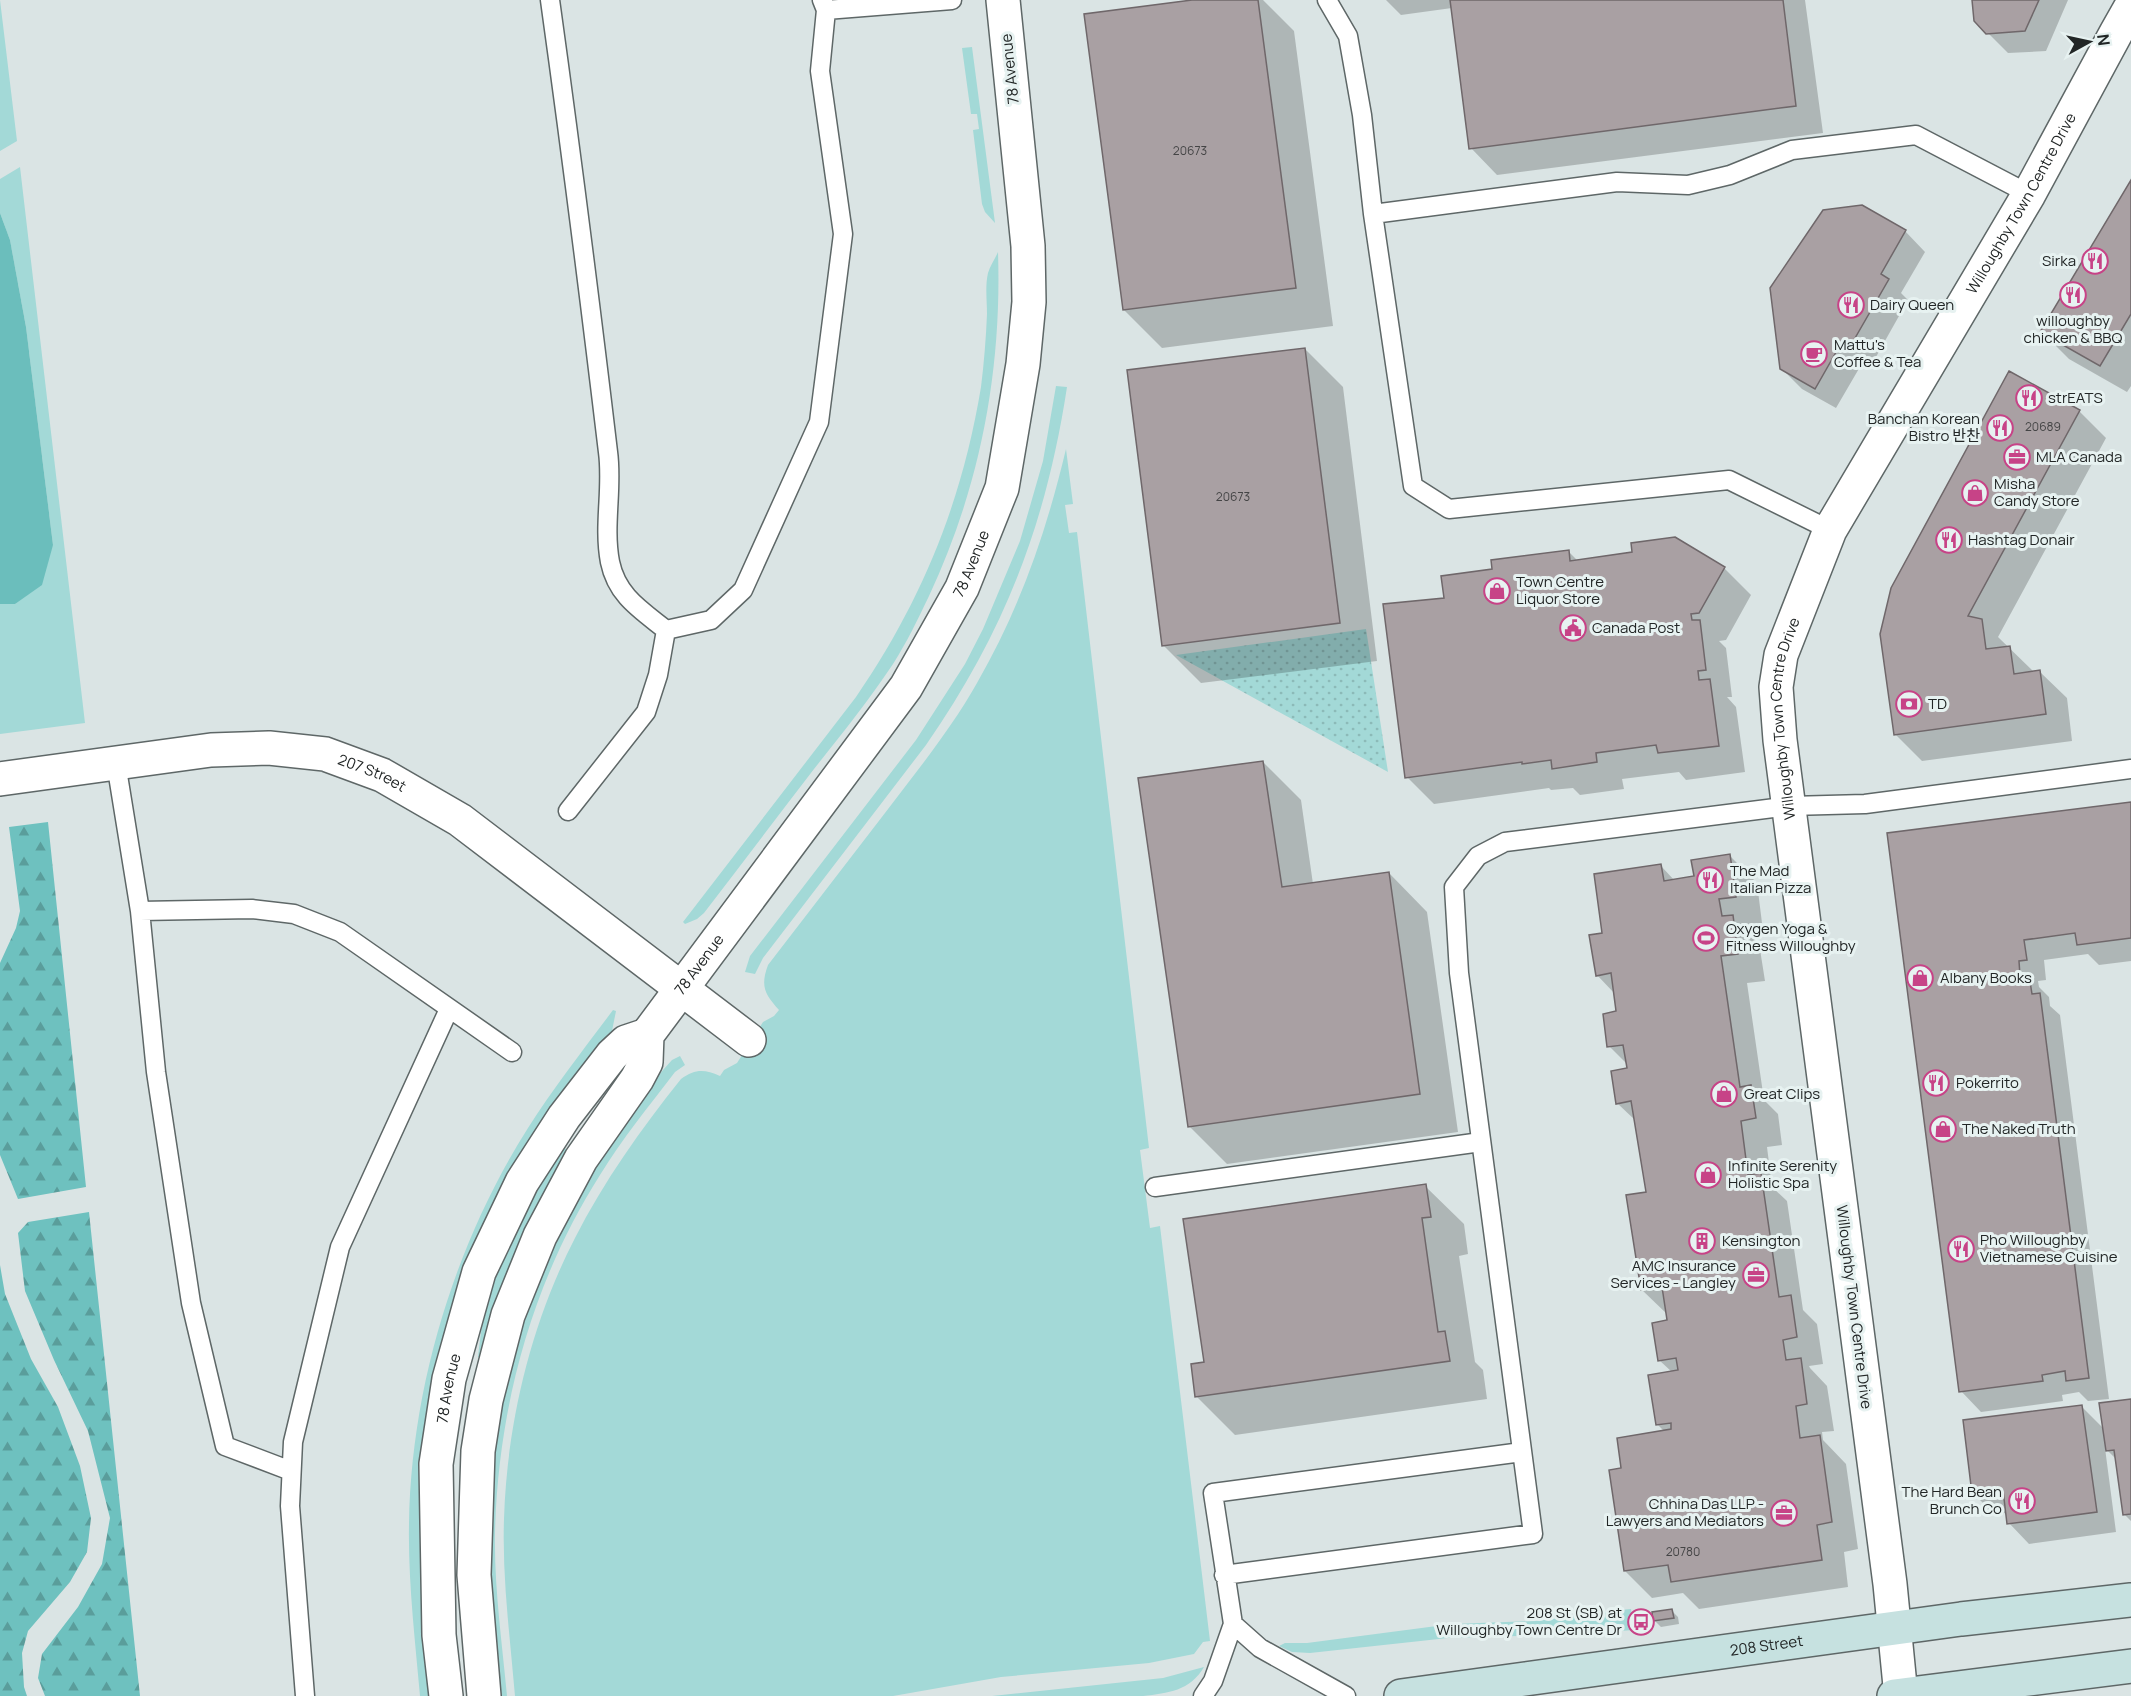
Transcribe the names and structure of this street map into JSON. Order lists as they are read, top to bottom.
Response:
{
  "streets": {
    "main road": ["208 Street"],
    "street": ["78 Avenue", "Willoughby Town Centre Drive", "207 Street"]
  },
  "crossings": [
    ["78 Avenue", "207 Street"],
    ["Willoughby Town Centre Drive", "208 Street"]
  ],
  "places": {
    "restaurant": [
      "Sirka",
      "willoughby chicken & BBQ",
      "Dairy Queen",
      "strEATS",
      "Banchan Korean Bistro 반찬",
      "Hashtag Donair",
      "The Mad Italian Pizza",
      "Pokerrito",
      "Pho Willoughby Vietnamese Cuisine",
      "The Hard Bean Brunch Co"
    ],
    "cafe": ["Mattu's Coffee & Tea"],
    "office": ["MLA Canada", "AMC Insurance Services - Langley", "Chhina Das LLP - Lawyers and Mediators"],
    "shop": [
      "Misha Candy Store",
      "Town Centre Liquor Store",
      "Albany Books",
      "Great Clips",
      "The Naked Truth",
      "Infinite Serenity Holistic Spa"
    ],
    "public building": ["Canada Post"],
    "bank": ["TD"],
    "sports": ["Oxygen Yoga & Fitness Willoughby"],
    "building": ["Kensington"],
    "bus stop": ["208 St (SB) at Willoughby Town Centre Dr"]
  },
  "house_numbers": [
    "20673",
    "20689",
    "20673",
    "20780"
  ],
  "north": "right"
}
